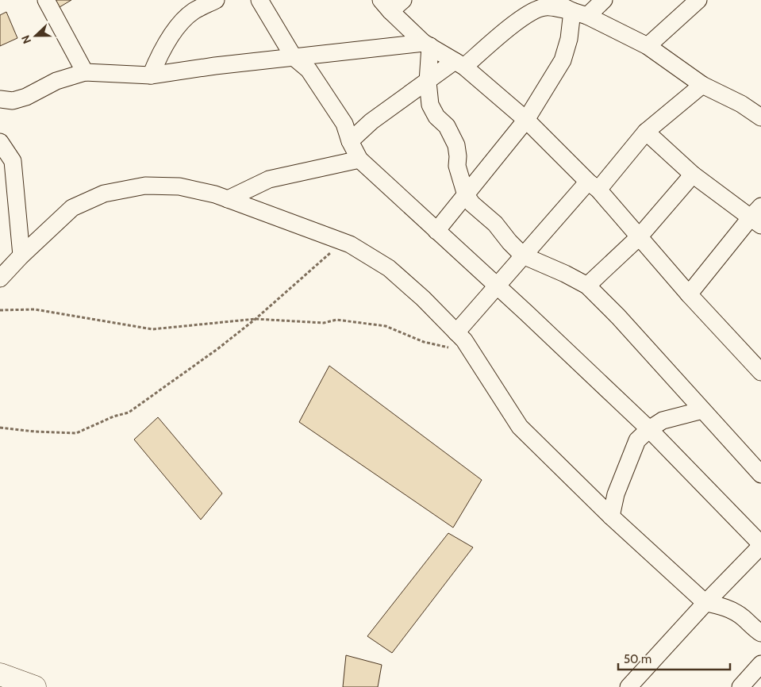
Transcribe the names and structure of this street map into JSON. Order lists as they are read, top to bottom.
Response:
{
  "scale_bar": "50 m",
  "north": "left"
}
